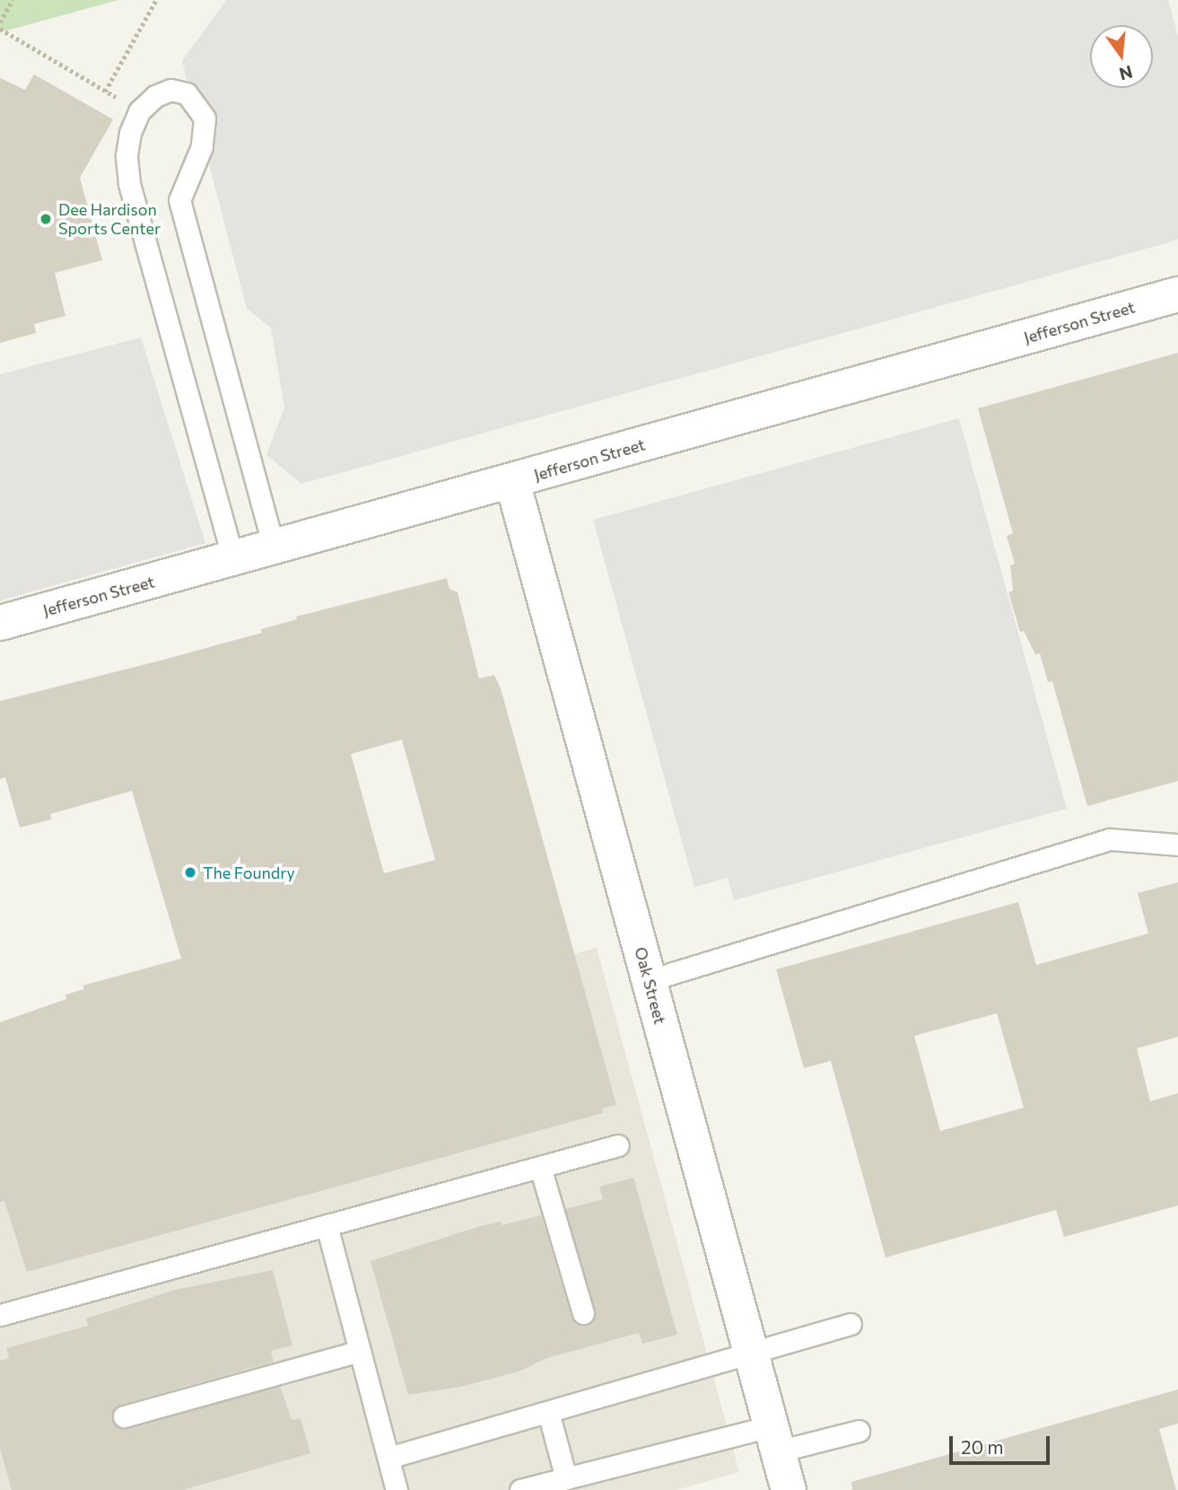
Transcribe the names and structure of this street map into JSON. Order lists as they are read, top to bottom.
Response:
{
  "streets": {
    "street": ["Jefferson Street", "Oak Street"]
  },
  "crossings": [
    ["Jefferson Street", "Oak Street"]
  ],
  "places": ["Dee Hardison Sports Center", "The Foundry"],
  "scale_bar": "20 m",
  "north": "bottom"
}
